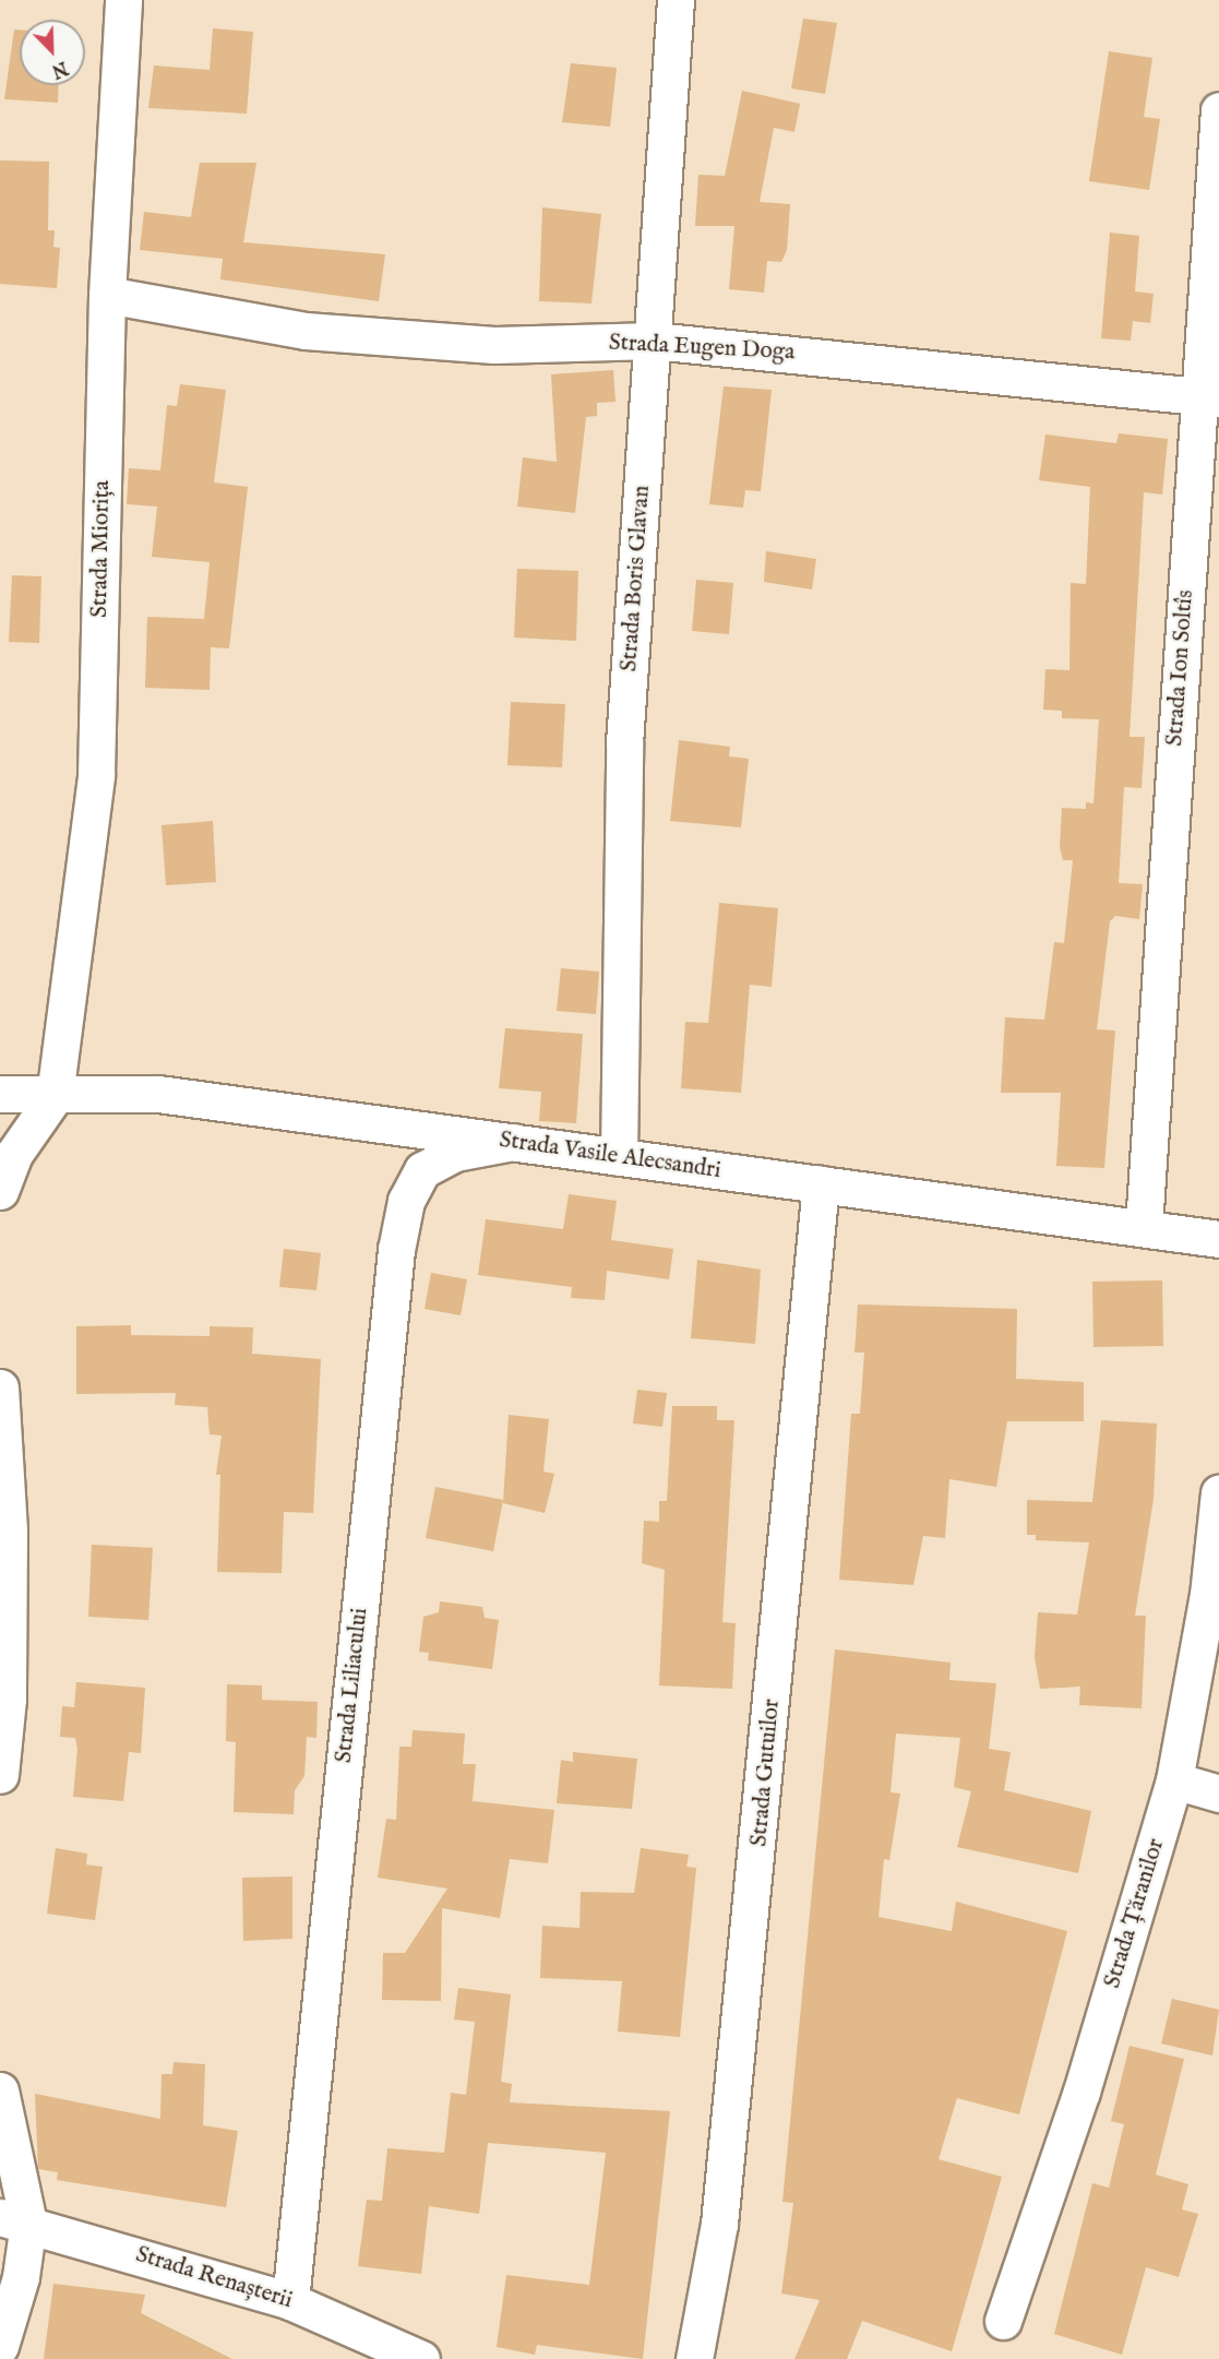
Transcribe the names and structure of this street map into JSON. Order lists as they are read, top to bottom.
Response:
{
  "streets": {
    "street": [
      "Strada Eugen Doga",
      "Strada Miorița",
      "Strada Boris Glavan",
      "Strada Ion Soltîs",
      "Strada Vasile Alecsandri",
      "Strada Liliacului",
      "Strada Gutuilor",
      "Strada Țăranilor",
      "Strada Renașterii"
    ]
  },
  "crossings": [
    ["Strada Eugen Doga", "Strada Miorița"],
    ["Strada Eugen Doga", "Strada Boris Glavan"],
    ["Strada Eugen Doga", "Strada Ion Soltîs"],
    ["Strada Miorița", "Strada Vasile Alecsandri"],
    ["Strada Boris Glavan", "Strada Vasile Alecsandri"],
    ["Strada Ion Soltîs", "Strada Vasile Alecsandri"],
    ["Strada Vasile Alecsandri", "Strada Liliacului"],
    ["Strada Vasile Alecsandri", "Strada Gutuilor"],
    ["Strada Liliacului", "Strada Renașterii"]
  ],
  "north": "bottom right"
}
